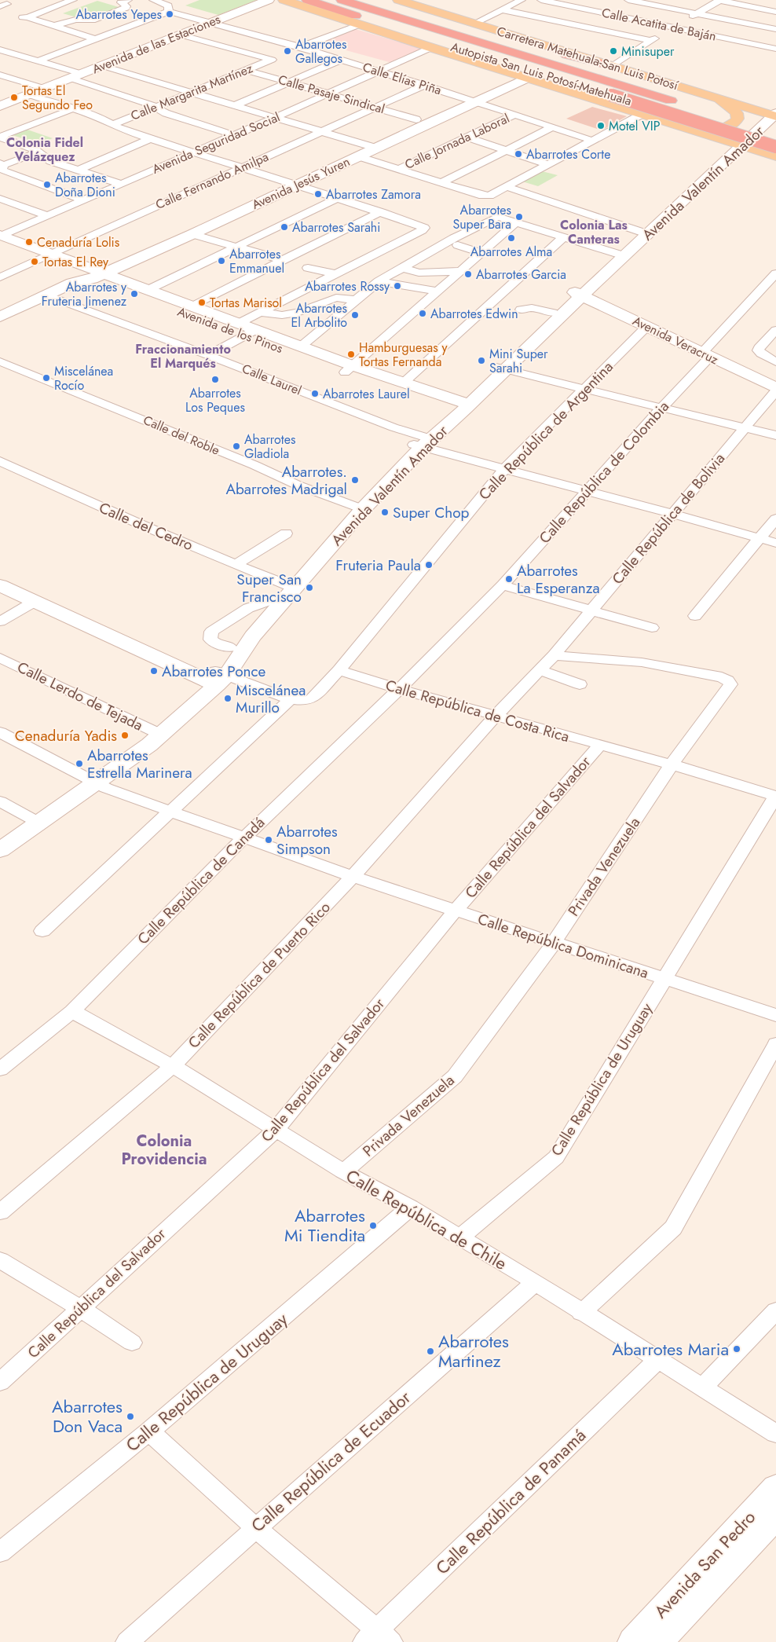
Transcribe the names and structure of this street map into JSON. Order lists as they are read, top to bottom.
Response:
{
  "streets": {
    "highway": ["Autopista San Luis Potosí-Matehuala"],
    "main road": [
      "Avenida de las Estaciones",
      "Carretera Matehuala-San Luis Potosí",
      "Avenida Jesús Yuren",
      "Avenida Valentín Amador",
      "Avenida de los Pinos",
      "Avenida Veracruz",
      "Avenida San Pedro"
    ],
    "street": [
      "Calle Acatita de Baján",
      "Calle Elías Piña",
      "Calle Margarita Martínez",
      "Calle Pasaje Sindical",
      "Calle Jornada Laboral",
      "Avenida Seguridad Social",
      "Calle Fernando Amilpa",
      "Calle Laurel",
      "Calle República de Argentina",
      "Calle del Roble",
      "Calle República de Colombia",
      "Calle República de Bolivia",
      "Calle del Cedro",
      "Calle Lerdo de Tejada",
      "Calle República de Costa Rica",
      "Calle República del Salvador",
      "Privada Venezuela",
      "Calle República de Canadá",
      "Calle República Dominicana",
      "Calle República de Puerto Rico",
      "Calle República de Uruguay",
      "Calle República de Chile",
      "Calle República de Ecuador",
      "Calle República de Panamá"
    ]
  },
  "crossings": [
    ["Avenida de las Estaciones", "Calle Elías Piña"],
    ["Avenida de las Estaciones", "Calle Margarita Martínez"],
    ["Carretera Matehuala-San Luis Potosí", "Avenida Valentín Amador"],
    ["Calle Elías Piña", "Calle Jornada Laboral"],
    ["Calle Elías Piña", "Avenida Seguridad Social"],
    ["Calle Elías Piña", "Calle Fernando Amilpa"],
    ["Calle Elías Piña", "Avenida Jesús Yuren"],
    ["Calle Margarita Martínez", "Calle Pasaje Sindical"],
    ["Calle Pasaje Sindical", "Avenida Seguridad Social"],
    ["Calle Pasaje Sindical", "Calle Fernando Amilpa"],
    ["Calle Pasaje Sindical", "Avenida Jesús Yuren"],
    ["Avenida Seguridad Social", "Avenida de los Pinos"],
    ["Calle Fernando Amilpa", "Avenida de los Pinos"],
    ["Avenida Jesús Yuren", "Avenida de los Pinos"],
    ["Avenida Jesús Yuren", "Calle Laurel"],
    ["Avenida Valentín Amador", "Avenida de los Pinos"],
    ["Avenida Valentín Amador", "Avenida Veracruz"],
    ["Avenida Valentín Amador", "Calle Laurel"],
    ["Avenida Valentín Amador", "Calle del Roble"],
    ["Avenida Valentín Amador", "Calle del Cedro"],
    ["Avenida Valentín Amador", "Calle Lerdo de Tejada"],
    ["Avenida Valentín Amador", "Calle República Dominicana"],
    ["Avenida Veracruz", "Calle República de Argentina"],
    ["Avenida Veracruz", "Calle República de Colombia"],
    ["Avenida Veracruz", "Calle República de Bolivia"],
    ["Calle Laurel", "Calle República de Argentina"],
    ["Calle Laurel", "Calle República de Colombia"],
    ["Calle Laurel", "Calle República de Bolivia"],
    ["Calle República de Argentina", "Calle República de Costa Rica"],
    ["Calle República de Colombia", "Calle República de Costa Rica"],
    ["Calle República de Colombia", "Calle República de Canadá"],
    ["Calle República de Bolivia", "Calle República de Costa Rica"],
    ["Calle República de Bolivia", "Privada Venezuela"],
    ["Calle República de Bolivia", "Calle República de Puerto Rico"],
    ["Calle República de Costa Rica", "Calle República del Salvador"],
    ["Calle República de Costa Rica", "Privada Venezuela"],
    ["Calle República de Costa Rica", "Calle República de Canadá"],
    ["Calle República de Costa Rica", "Calle República de Puerto Rico"],
    ["Calle República de Costa Rica", "Calle República de Uruguay"],
    ["Calle República del Salvador", "Calle República Dominicana"],
    ["Calle República del Salvador", "Calle República de Chile"],
    ["Privada Venezuela", "Calle República Dominicana"],
    ["Privada Venezuela", "Calle República de Chile"],
    ["Calle República de Canadá", "Calle República Dominicana"],
    ["Calle República de Canadá", "Calle República de Chile"],
    ["Calle República Dominicana", "Calle República de Puerto Rico"],
    ["Calle República Dominicana", "Calle República de Uruguay"],
    ["Calle República de Puerto Rico", "Calle República de Chile"],
    ["Calle República de Uruguay", "Calle República de Chile"],
    ["Calle República de Chile", "Calle República de Ecuador"],
    ["Calle República de Chile", "Calle República de Panamá"]
  ],
  "districts": [
    "Colonia Fidel Velázquez",
    "Colonia Las Canteras",
    "Fraccionamiento El Marqués",
    "Colonia Providencia"
  ],
  "places": [
    "Abarrotes Yepes",
    "Abarrotes Gallegos",
    "Minisuper",
    "Tortas El Segundo Feo",
    "Motel VIP",
    "Abarrotes Corte",
    "Abarrotes Doña Dioni",
    "Abarrotes Zamora",
    "Abarrotes Super Bara",
    "Abarrotes Sarahi",
    "Abarrotes Alma",
    "Cenaduría Lolis",
    "Abarrotes Emmanuel",
    "Tortas El Rey",
    "Abarrotes Garcia",
    "Abarrotes Rossy",
    "Abarrotes y Fruteria Jimenez",
    "Tortas Marisol",
    "Abarrotes Edwin",
    "Abarrotes El Arbolito",
    "Hamburguesas y Tortas Fernanda",
    "Mini Super Sarahi",
    "Miscelánea Rocío",
    "Abarrotes Los Peques",
    "Abarrotes Laurel",
    "Abarrotes Gladiola",
    "Abarrotes. Abarrotes Madrigal",
    "Super Chop",
    "Fruteria Paula",
    "Abarrotes La Esperanza",
    "Super San Francisco",
    "Abarrotes Ponce",
    "Miscelánea Murillo",
    "Cenaduría Yadis",
    "Abarrotes Estrella Marinera",
    "Abarrotes Simpson",
    "Abarrotes Mi Tiendita",
    "Abarrotes Maria",
    "Abarrotes Martinez",
    "Abarrotes Don Vaca"
  ]
}
